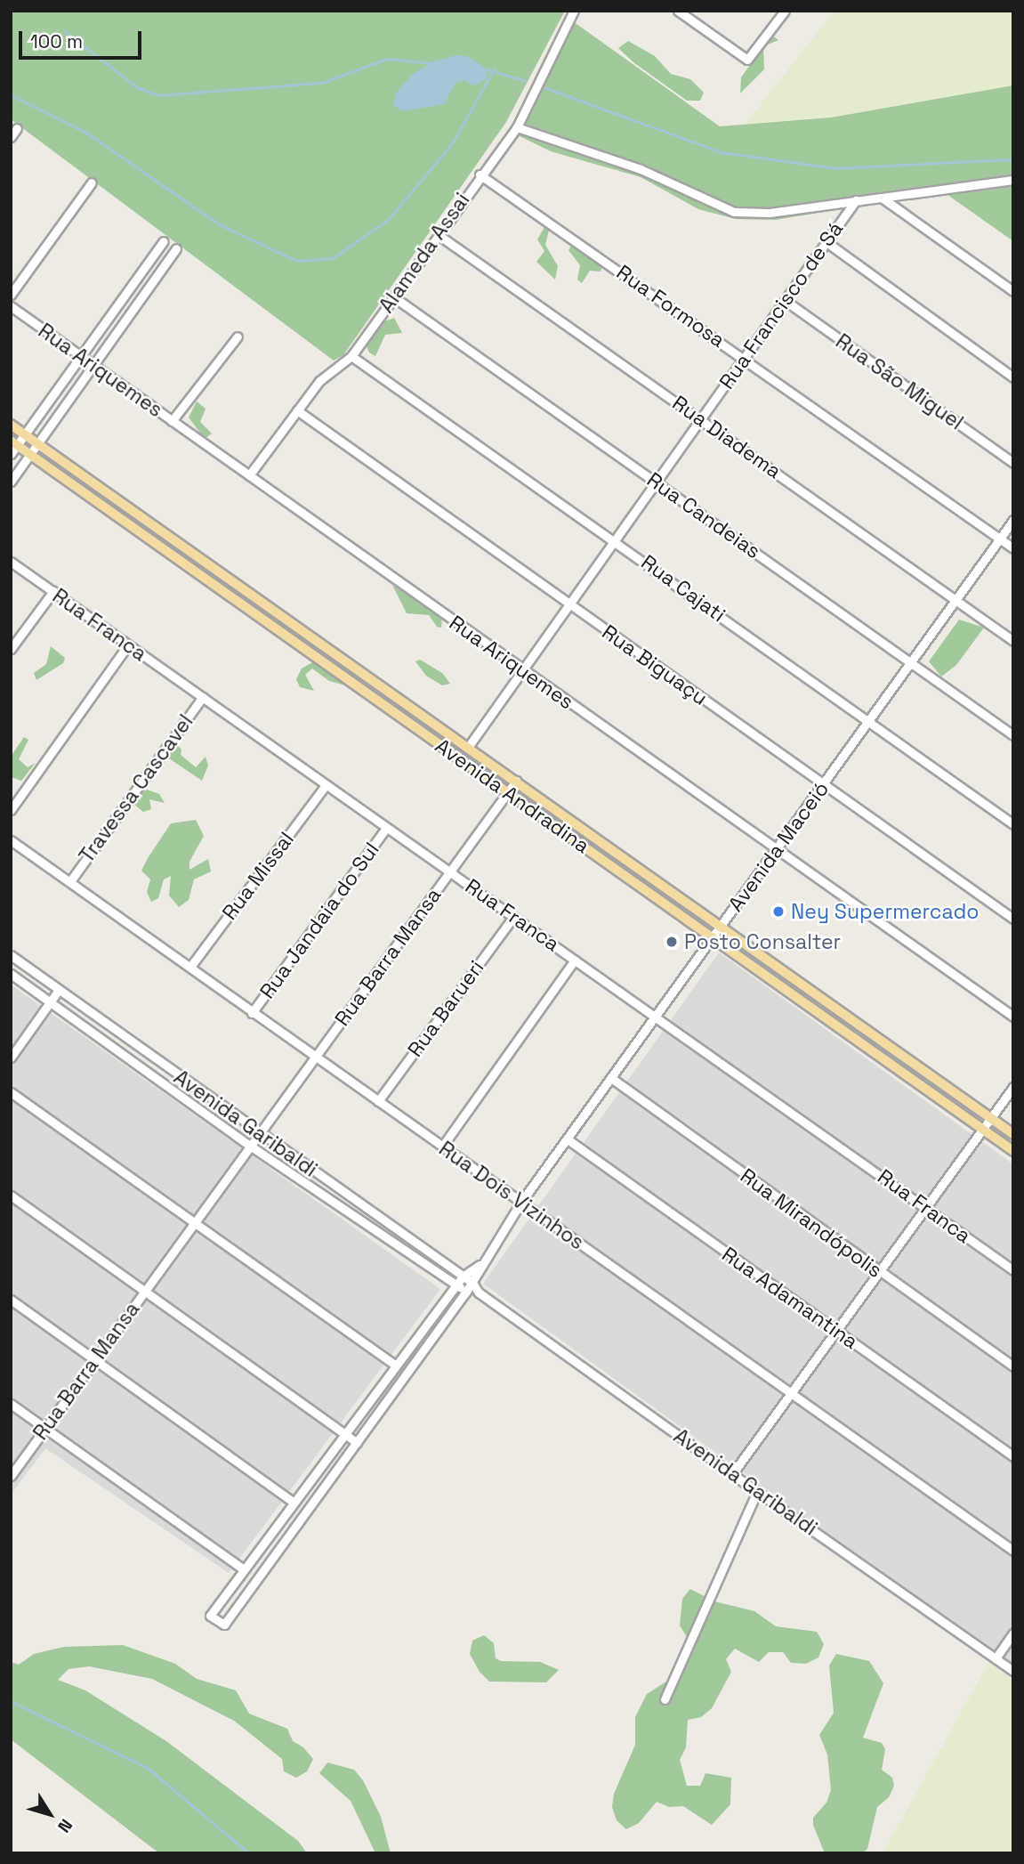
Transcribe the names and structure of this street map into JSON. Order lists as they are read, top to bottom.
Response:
{
  "streets": {
    "main road": ["Avenida Andradina"],
    "street": [
      "Alameda Assai",
      "Rua Francisco de Sá",
      "Rua Formosa",
      "Rua Ariquemes",
      "Rua São Miguel",
      "Rua Diadema",
      "Rua Candeias",
      "Rua Cajati",
      "Rua Franca",
      "Rua Biguaçu",
      "Travessa Cascavel",
      "Avenida Maceió",
      "Rua Missal",
      "Rua Jandaia do Sul",
      "Rua Barra Mansa",
      "Rua Barueri",
      "Avenida Garibaldi",
      "Rua Dois Vizinhos",
      "Rua Mirandópolis",
      "Rua Adamantina"
    ]
  },
  "crossings": [
    ["Alameda Assai", "Rua Formosa"],
    ["Alameda Assai", "Rua Ariquemes"],
    ["Alameda Assai", "Rua Diadema"],
    ["Alameda Assai", "Rua Candeias"],
    ["Alameda Assai", "Rua Cajati"],
    ["Alameda Assai", "Rua Biguaçu"],
    ["Rua Francisco de Sá", "Rua Formosa"],
    ["Rua Francisco de Sá", "Rua Ariquemes"],
    ["Rua Francisco de Sá", "Rua São Miguel"],
    ["Rua Francisco de Sá", "Rua Diadema"],
    ["Rua Francisco de Sá", "Rua Candeias"],
    ["Rua Francisco de Sá", "Rua Cajati"],
    ["Rua Francisco de Sá", "Rua Biguaçu"],
    ["Rua Francisco de Sá", "Avenida Andradina"],
    ["Rua Formosa", "Avenida Maceió"],
    ["Rua Ariquemes", "Avenida Maceió"],
    ["Rua Diadema", "Avenida Maceió"],
    ["Rua Candeias", "Avenida Maceió"],
    ["Rua Cajati", "Avenida Maceió"],
    ["Rua Franca", "Travessa Cascavel"],
    ["Rua Franca", "Avenida Maceió"],
    ["Rua Franca", "Rua Missal"],
    ["Rua Franca", "Rua Jandaia do Sul"],
    ["Rua Franca", "Rua Barra Mansa"],
    ["Rua Franca", "Rua Barueri"],
    ["Rua Biguaçu", "Avenida Maceió"],
    ["Travessa Cascavel", "Rua Dois Vizinhos"],
    ["Avenida Andradina", "Avenida Maceió"],
    ["Avenida Andradina", "Rua Barra Mansa"],
    ["Avenida Maceió", "Avenida Garibaldi"],
    ["Avenida Maceió", "Rua Dois Vizinhos"],
    ["Avenida Maceió", "Rua Mirandópolis"],
    ["Avenida Maceió", "Rua Adamantina"],
    ["Rua Missal", "Rua Dois Vizinhos"],
    ["Rua Jandaia do Sul", "Rua Dois Vizinhos"],
    ["Rua Barra Mansa", "Avenida Garibaldi"],
    ["Rua Barra Mansa", "Rua Dois Vizinhos"],
    ["Rua Barueri", "Rua Dois Vizinhos"]
  ],
  "places": ["Ney Supermercado", "Posto Consalter"],
  "scale_bar": "100 m",
  "north": "bottom right"
}
